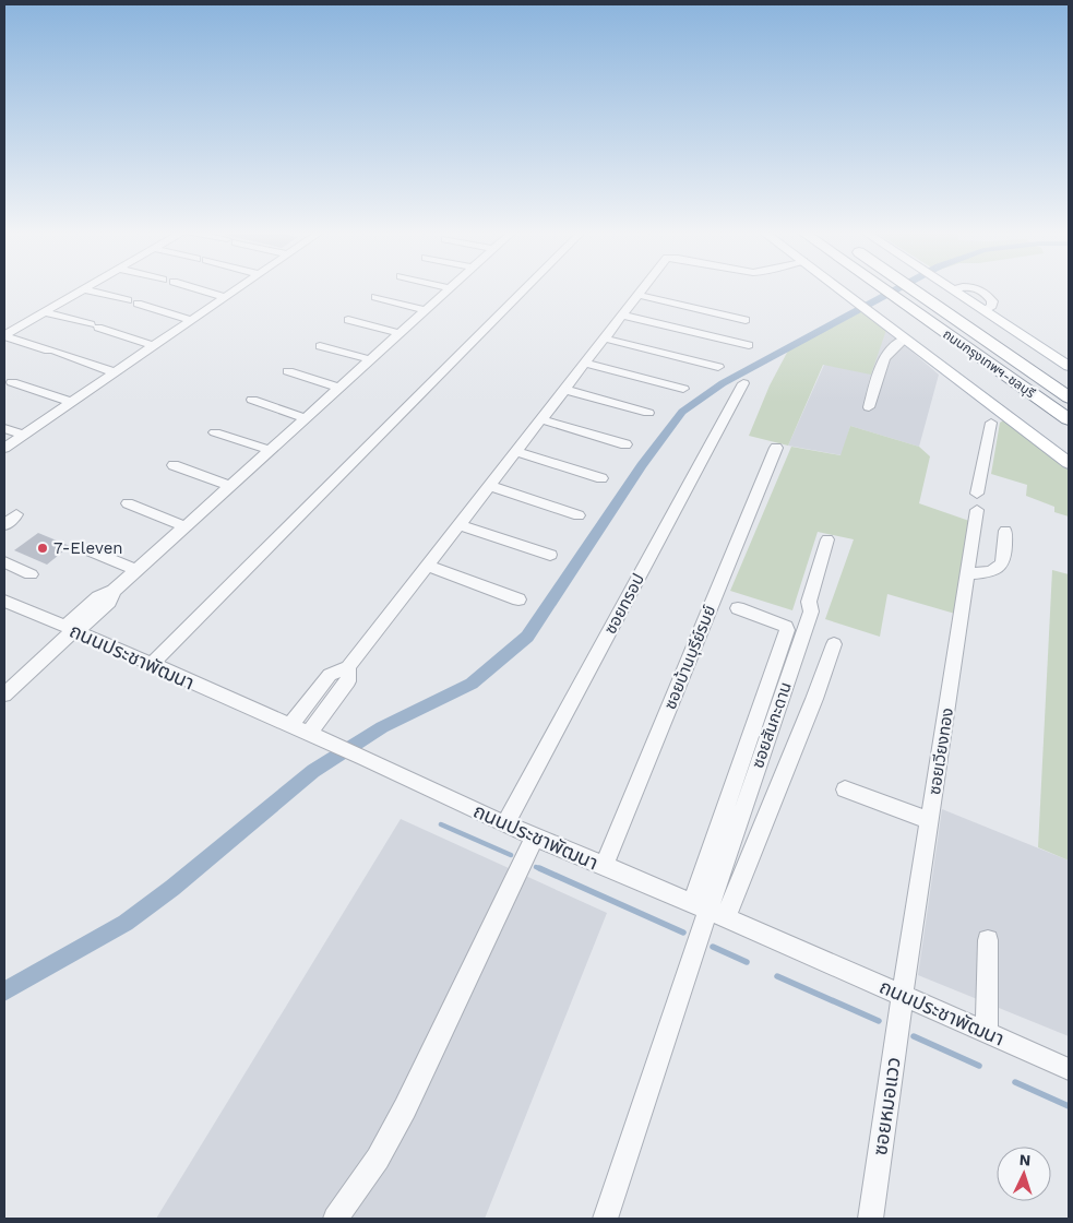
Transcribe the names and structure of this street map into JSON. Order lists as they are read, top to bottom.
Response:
{
  "streets": {
    "highway": ["ถนนกรุงเทพฯ-ชลบุรี"],
    "street": [
      "ซอยทรอป",
      "ถนนประชาพัฒนา",
      "ซอยบ้านบุรีย์รมย์",
      "ซอยสันกะดาน",
      "ซอยเวียงทอง",
      "ซอยหมอแวว"
    ]
  },
  "crossings": [
    ["ซอยทรอป", "ถนนประชาพัฒนา"],
    ["ถนนประชาพัฒนา", "ซอยบ้านบุรีย์รมย์"],
    ["ถนนประชาพัฒนา", "ซอยสันกะดาน"],
    ["ถนนประชาพัฒนา", "ซอยเวียงทอง"],
    ["ถนนประชาพัฒนา", "ซอยหมอแวว"],
    ["ซอยเวียงทอง", "ซอยหมอแวว"]
  ],
  "places": ["7-Eleven"],
  "north": "top"
}
